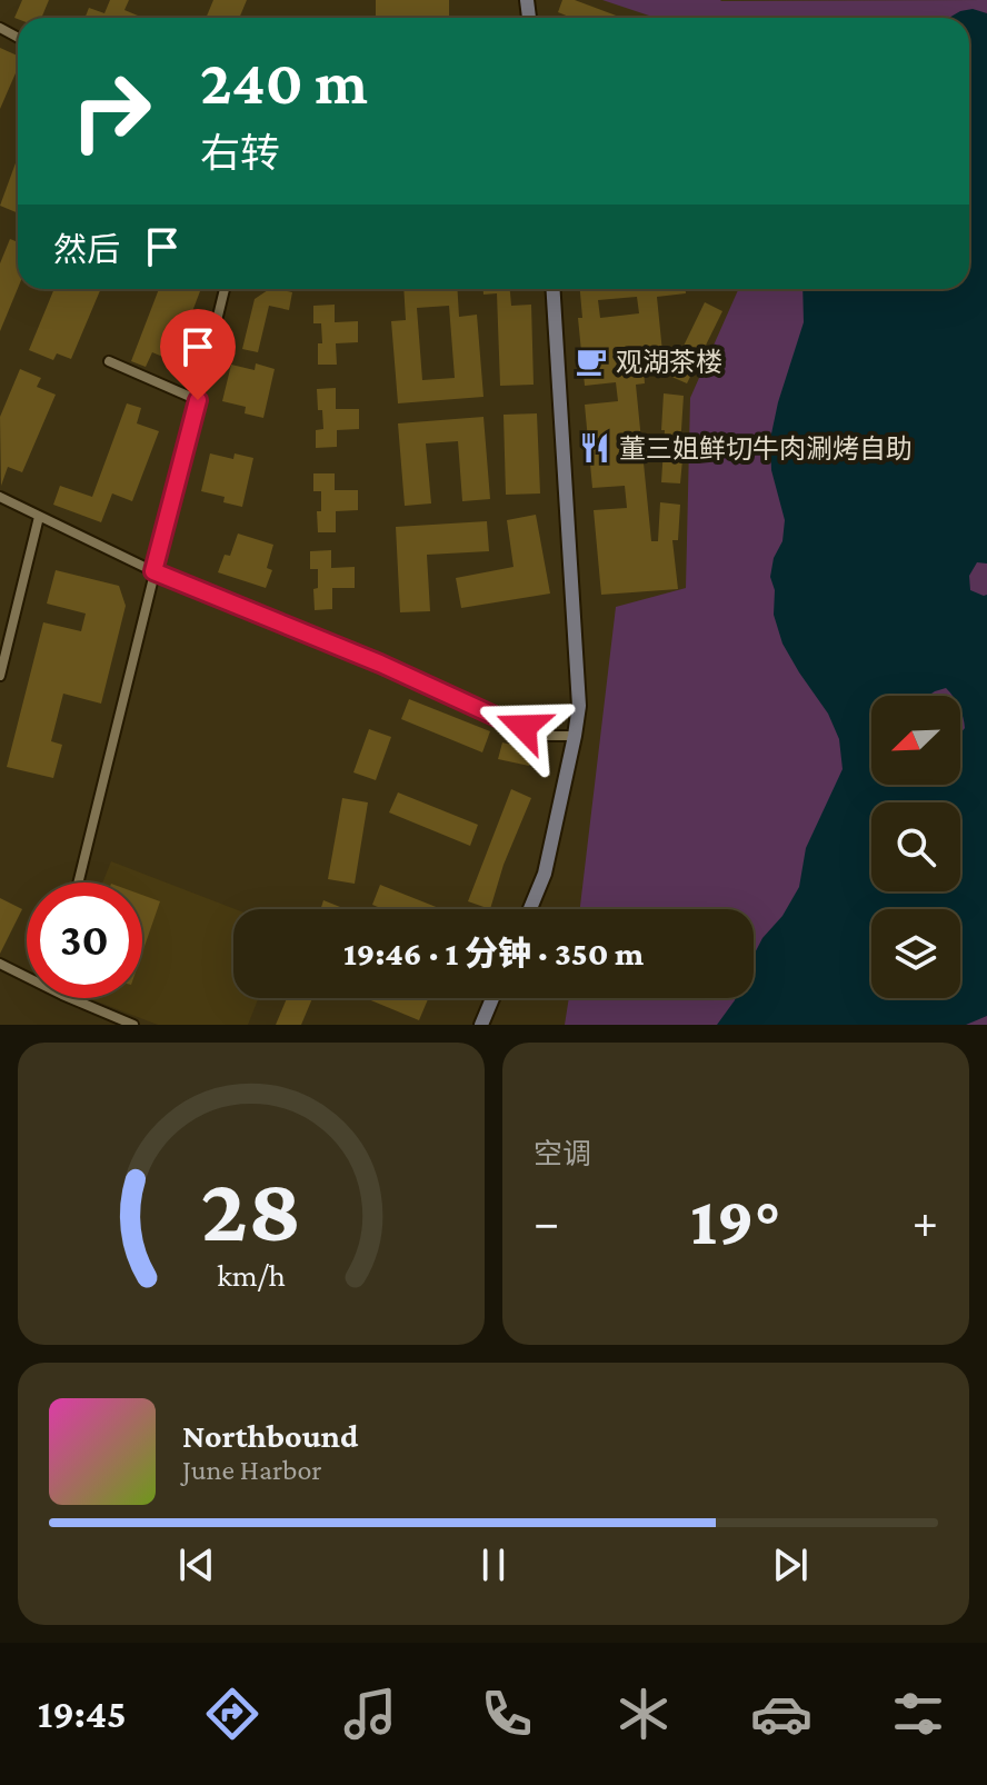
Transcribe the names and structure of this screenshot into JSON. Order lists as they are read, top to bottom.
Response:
{
  "places": {
    "cafe": ["观湖茶楼"],
    "restaurant": ["董三姐鲜切牛肉涮烤自助"]
  },
  "north": "bottom left",
  "page": {
    "turn": ["240 m", "右转"],
    "then": "然后",
    "limit": "30",
    "trip": "19:46 · 1 分钟 · 350 m",
    "tile": "空调",
    "heat": ["−", "19°", "+"],
    "song": ["Northbound", "June Harbor"],
    "tabs": "19:45",
    "gauge": ["28", "km/h"]
  }
}
